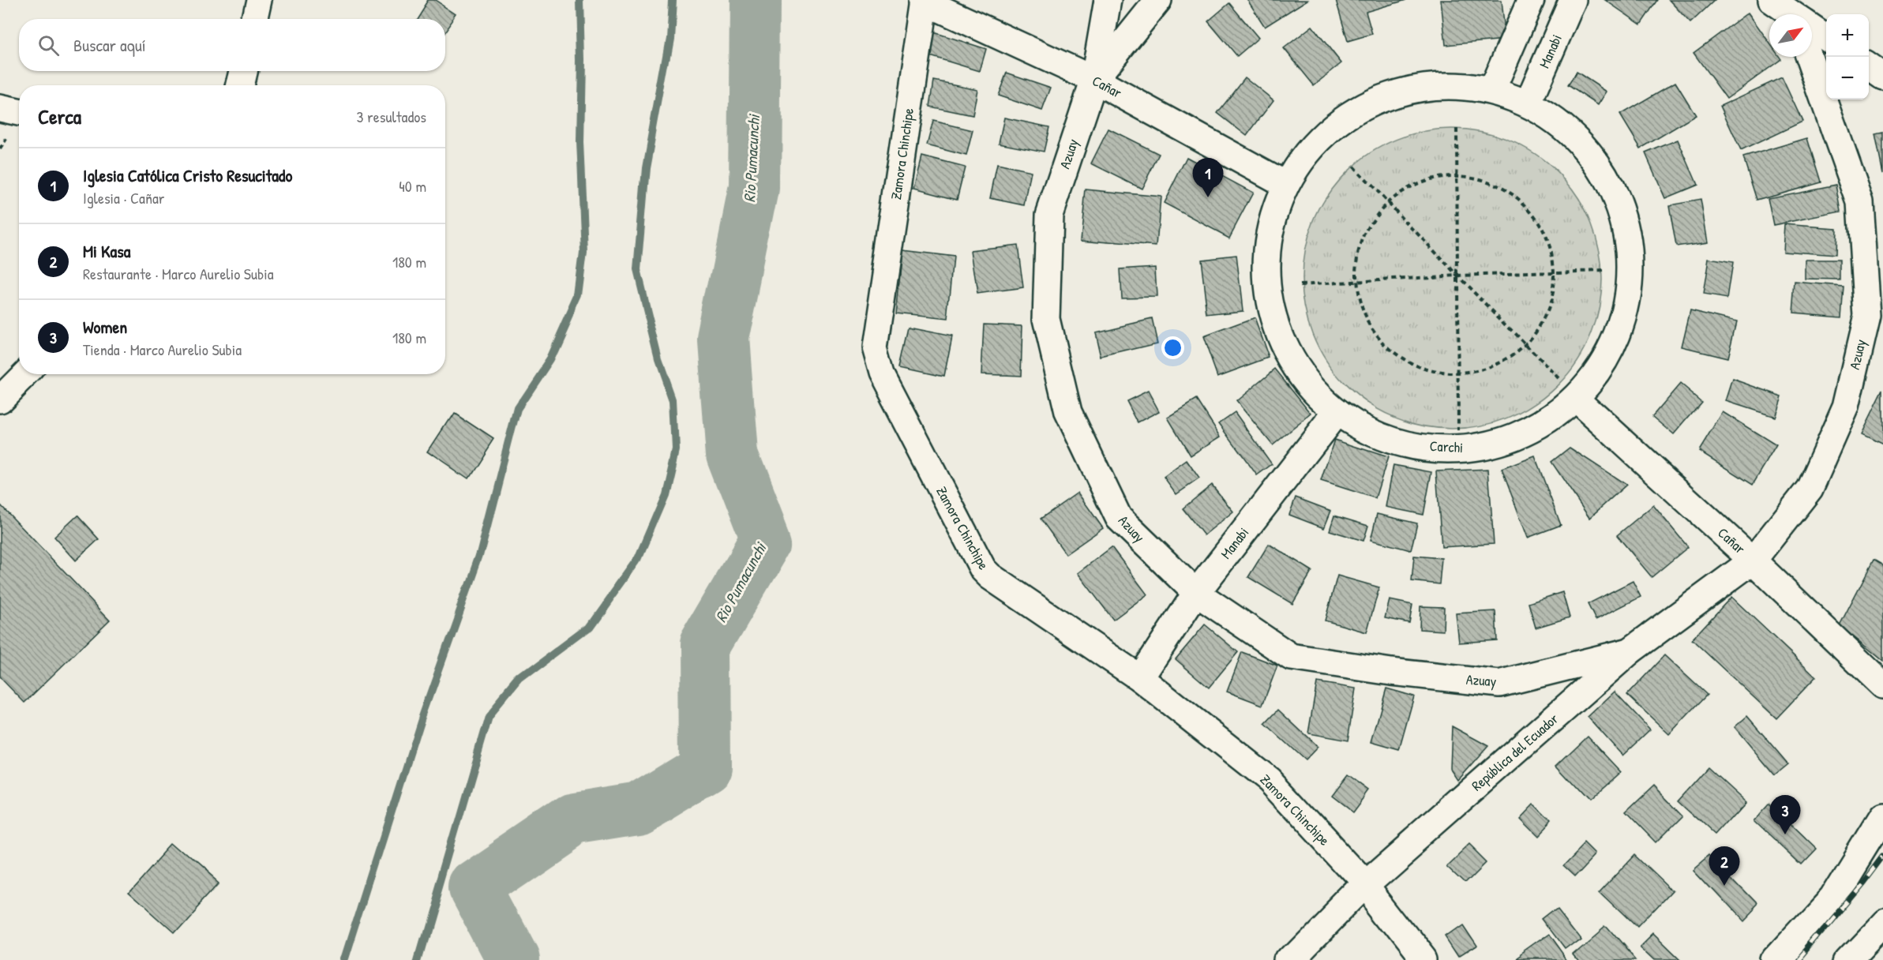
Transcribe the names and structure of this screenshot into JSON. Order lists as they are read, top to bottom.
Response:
{
  "streets": {
    "street": [
      "Manabi",
      "Cañar",
      "Zamora Chinchipe",
      "Azuay",
      "Carchi",
      "República del Ecuador"
    ]
  },
  "crossings": [
    ["Manabi", "Zamora Chinchipe"],
    ["Manabi", "Azuay"],
    ["Manabi", "Carchi"],
    ["Cañar", "Zamora Chinchipe"],
    ["Cañar", "Azuay"],
    ["Cañar", "Carchi"],
    ["Cañar", "República del Ecuador"],
    ["Zamora Chinchipe", "República del Ecuador"],
    ["Azuay", "República del Ecuador"]
  ],
  "water": ["Rio Pumacunchi"],
  "north": "top right",
  "page": {
    "map_buttons": ["+", "−"],
    "search": "Buscar aquí",
    "heading": ["Cerca", "3 resultados"],
    "list": [
      {
        "mark": "1",
        "name": "Iglesia Católica Cristo Resucitado",
        "note": "Iglesia · Cañar",
        "value": "40 m"
      },
      {
        "mark": "2",
        "name": "Mi Kasa",
        "note": "Restaurante · Marco Aurelio Subia",
        "value": "180 m"
      },
      {
        "mark": "3",
        "name": "Women",
        "note": "Tienda · Marco Aurelio Subia",
        "value": "180 m"
      }
    ],
    "pins": ["1", "3", "2"]
  }
}
